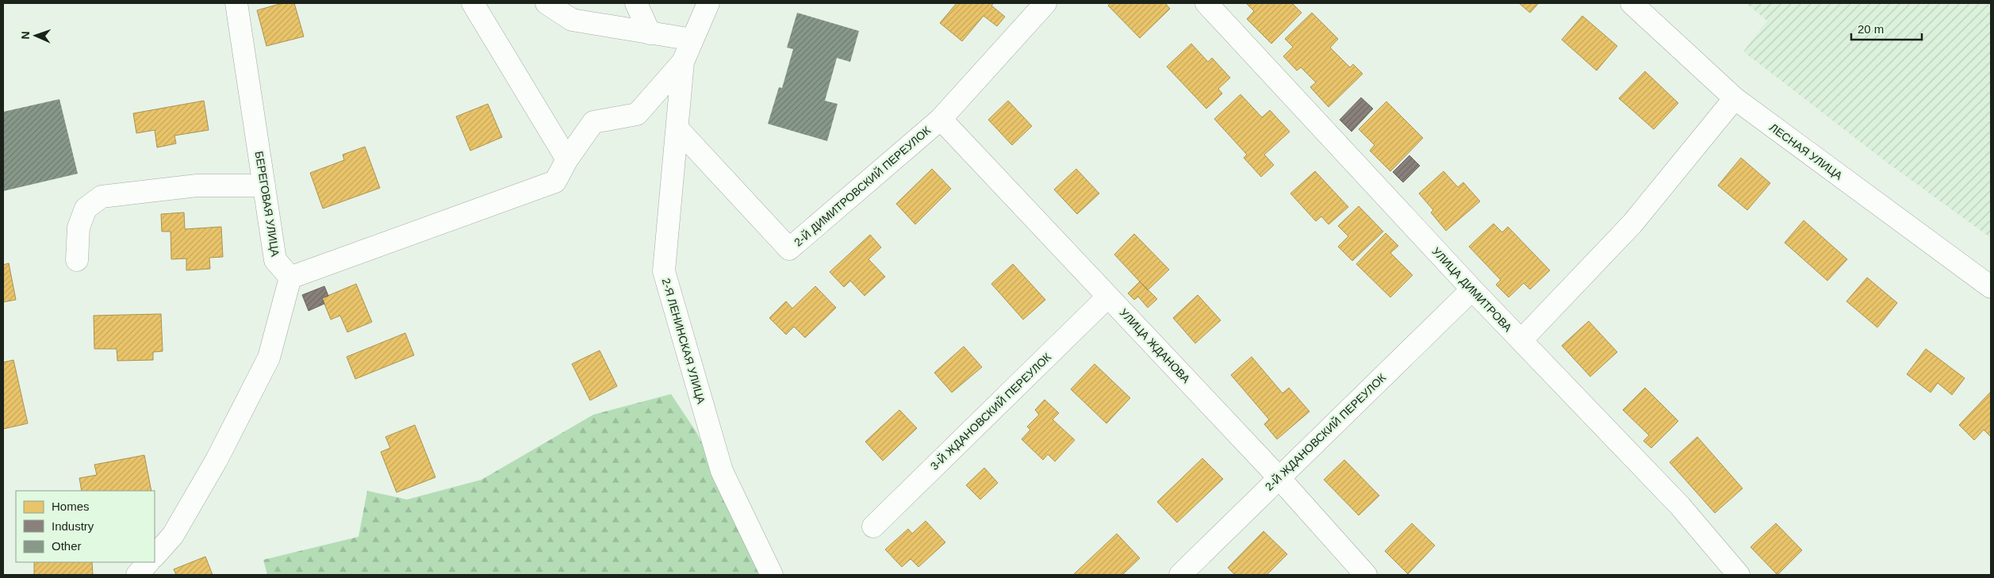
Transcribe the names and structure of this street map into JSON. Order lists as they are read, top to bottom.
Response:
{
  "streets": {
    "street": [
      "ЛЕСНАЯ УЛИЦА",
      "2-Й ДИМИТРОВСКИЙ ПЕРЕУЛОК",
      "БЕРЕГОВАЯ УЛИЦА",
      "УЛИЦА ДИМИТРОВА",
      "2-Я ЛЕНИНСКАЯ УЛИЦА",
      "УЛИЦА ЖДАНОВА",
      "3-Й ЖДАНОВСКИЙ ПЕРЕУЛОК",
      "2-Й ЖДАНОВСКИЙ ПЕРЕУЛОК"
    ]
  },
  "crossings": [
    ["2-Й ДИМИТРОВСКИЙ ПЕРЕУЛОК", "2-Я ЛЕНИНСКАЯ УЛИЦА"],
    ["2-Й ДИМИТРОВСКИЙ ПЕРЕУЛОК", "УЛИЦА ЖДАНОВА"],
    ["УЛИЦА ДИМИТРОВА", "2-Й ЖДАНОВСКИЙ ПЕРЕУЛОК"],
    ["УЛИЦА ЖДАНОВА", "3-Й ЖДАНОВСКИЙ ПЕРЕУЛОК"],
    ["УЛИЦА ЖДАНОВА", "2-Й ЖДАНОВСКИЙ ПЕРЕУЛОК"]
  ],
  "legend": ["Homes", "Industry", "Other"],
  "scale_bar": "20 m",
  "north": "left"
}
